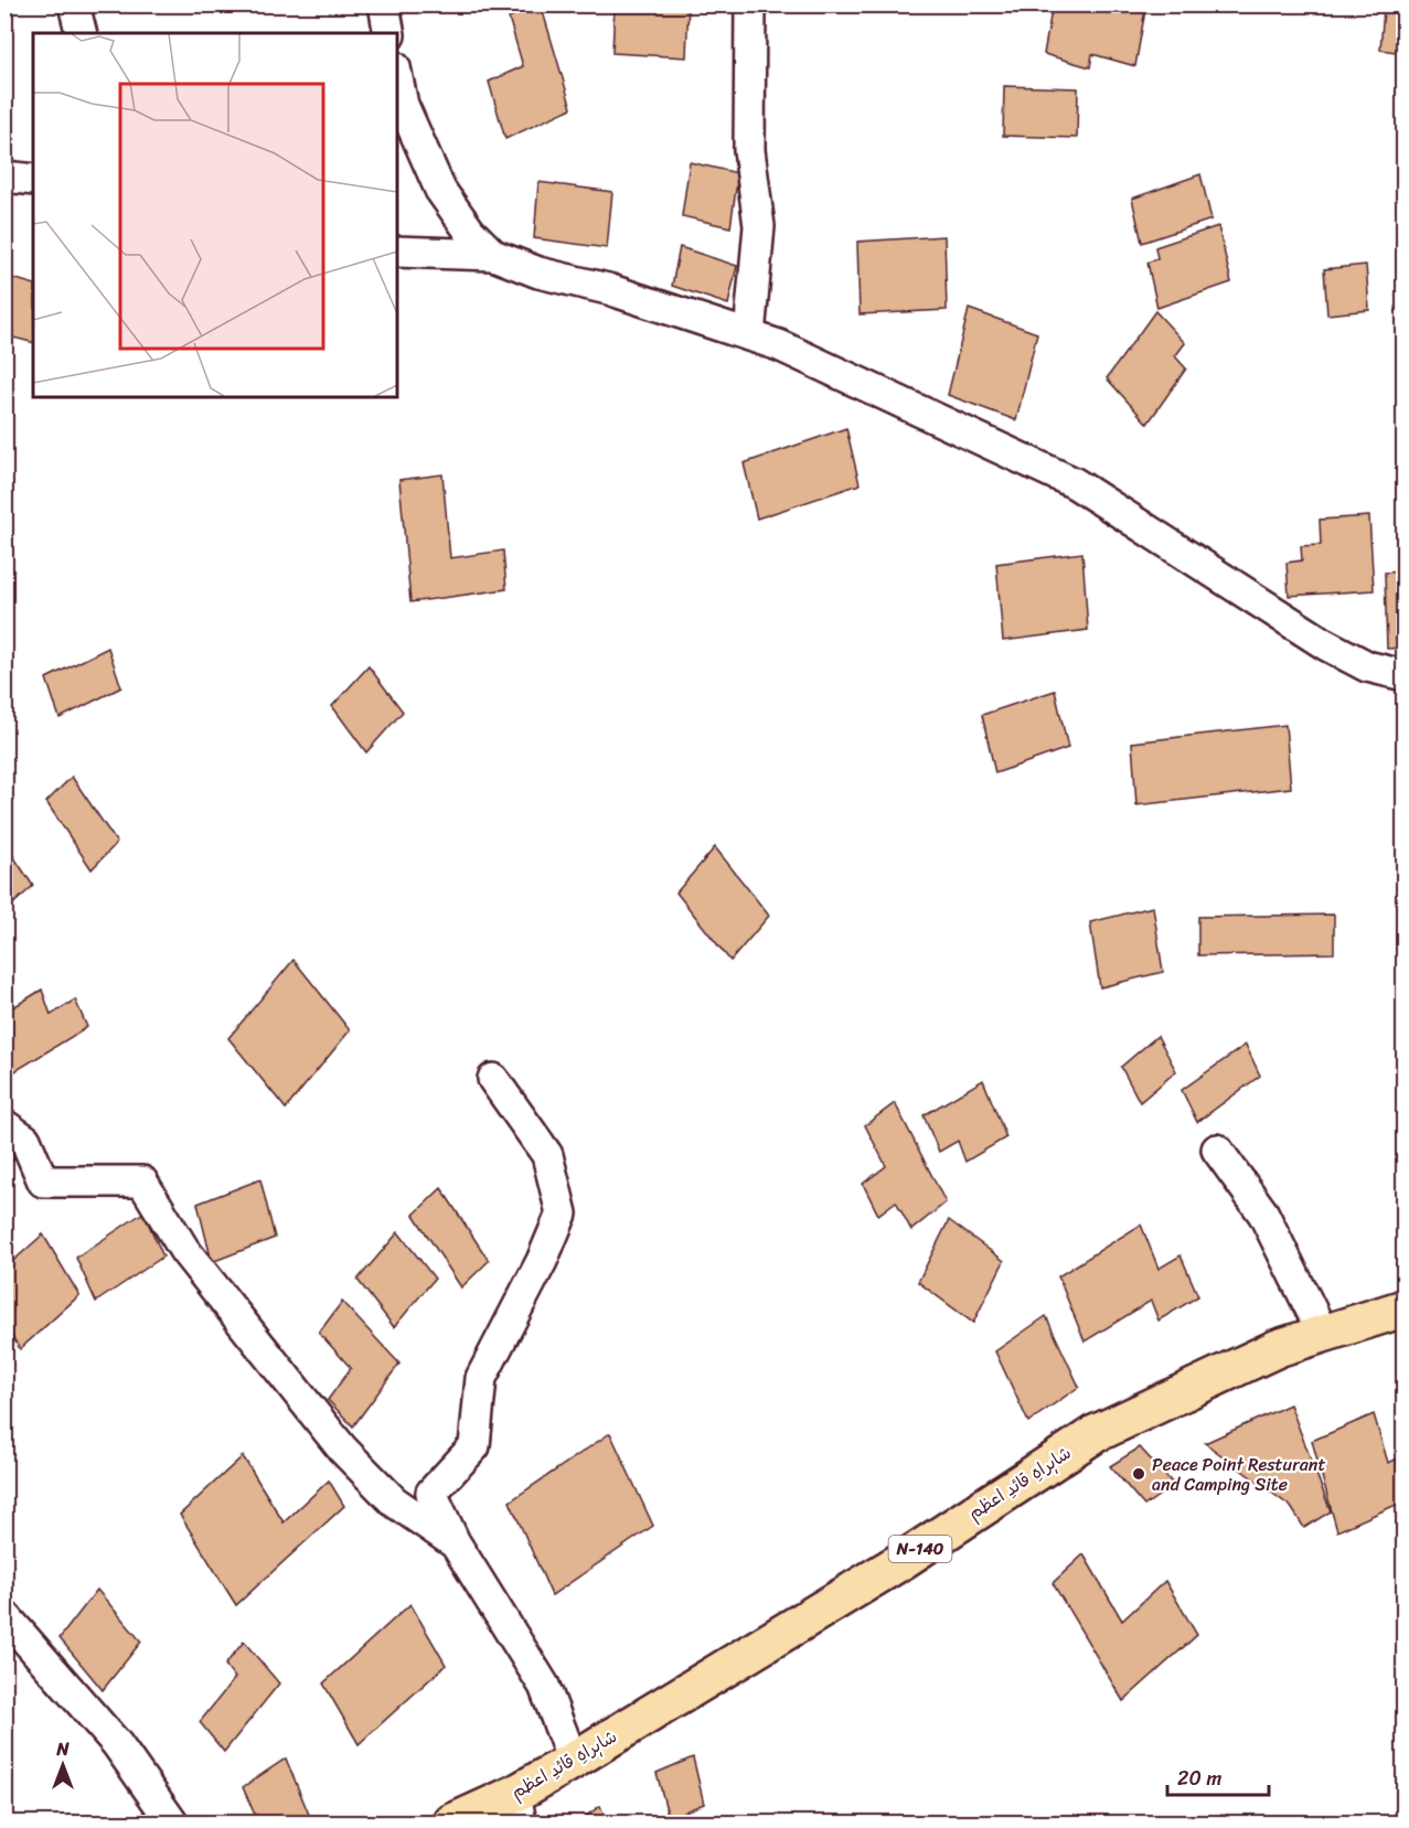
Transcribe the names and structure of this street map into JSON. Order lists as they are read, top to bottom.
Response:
{
  "streets": {
    "highway": ["شاہراہِ قائدِ اعظم", "N-140"]
  },
  "places": ["Peace Point Resturant and Camping Site"],
  "scale_bar": "20 m",
  "north": "top"
}
